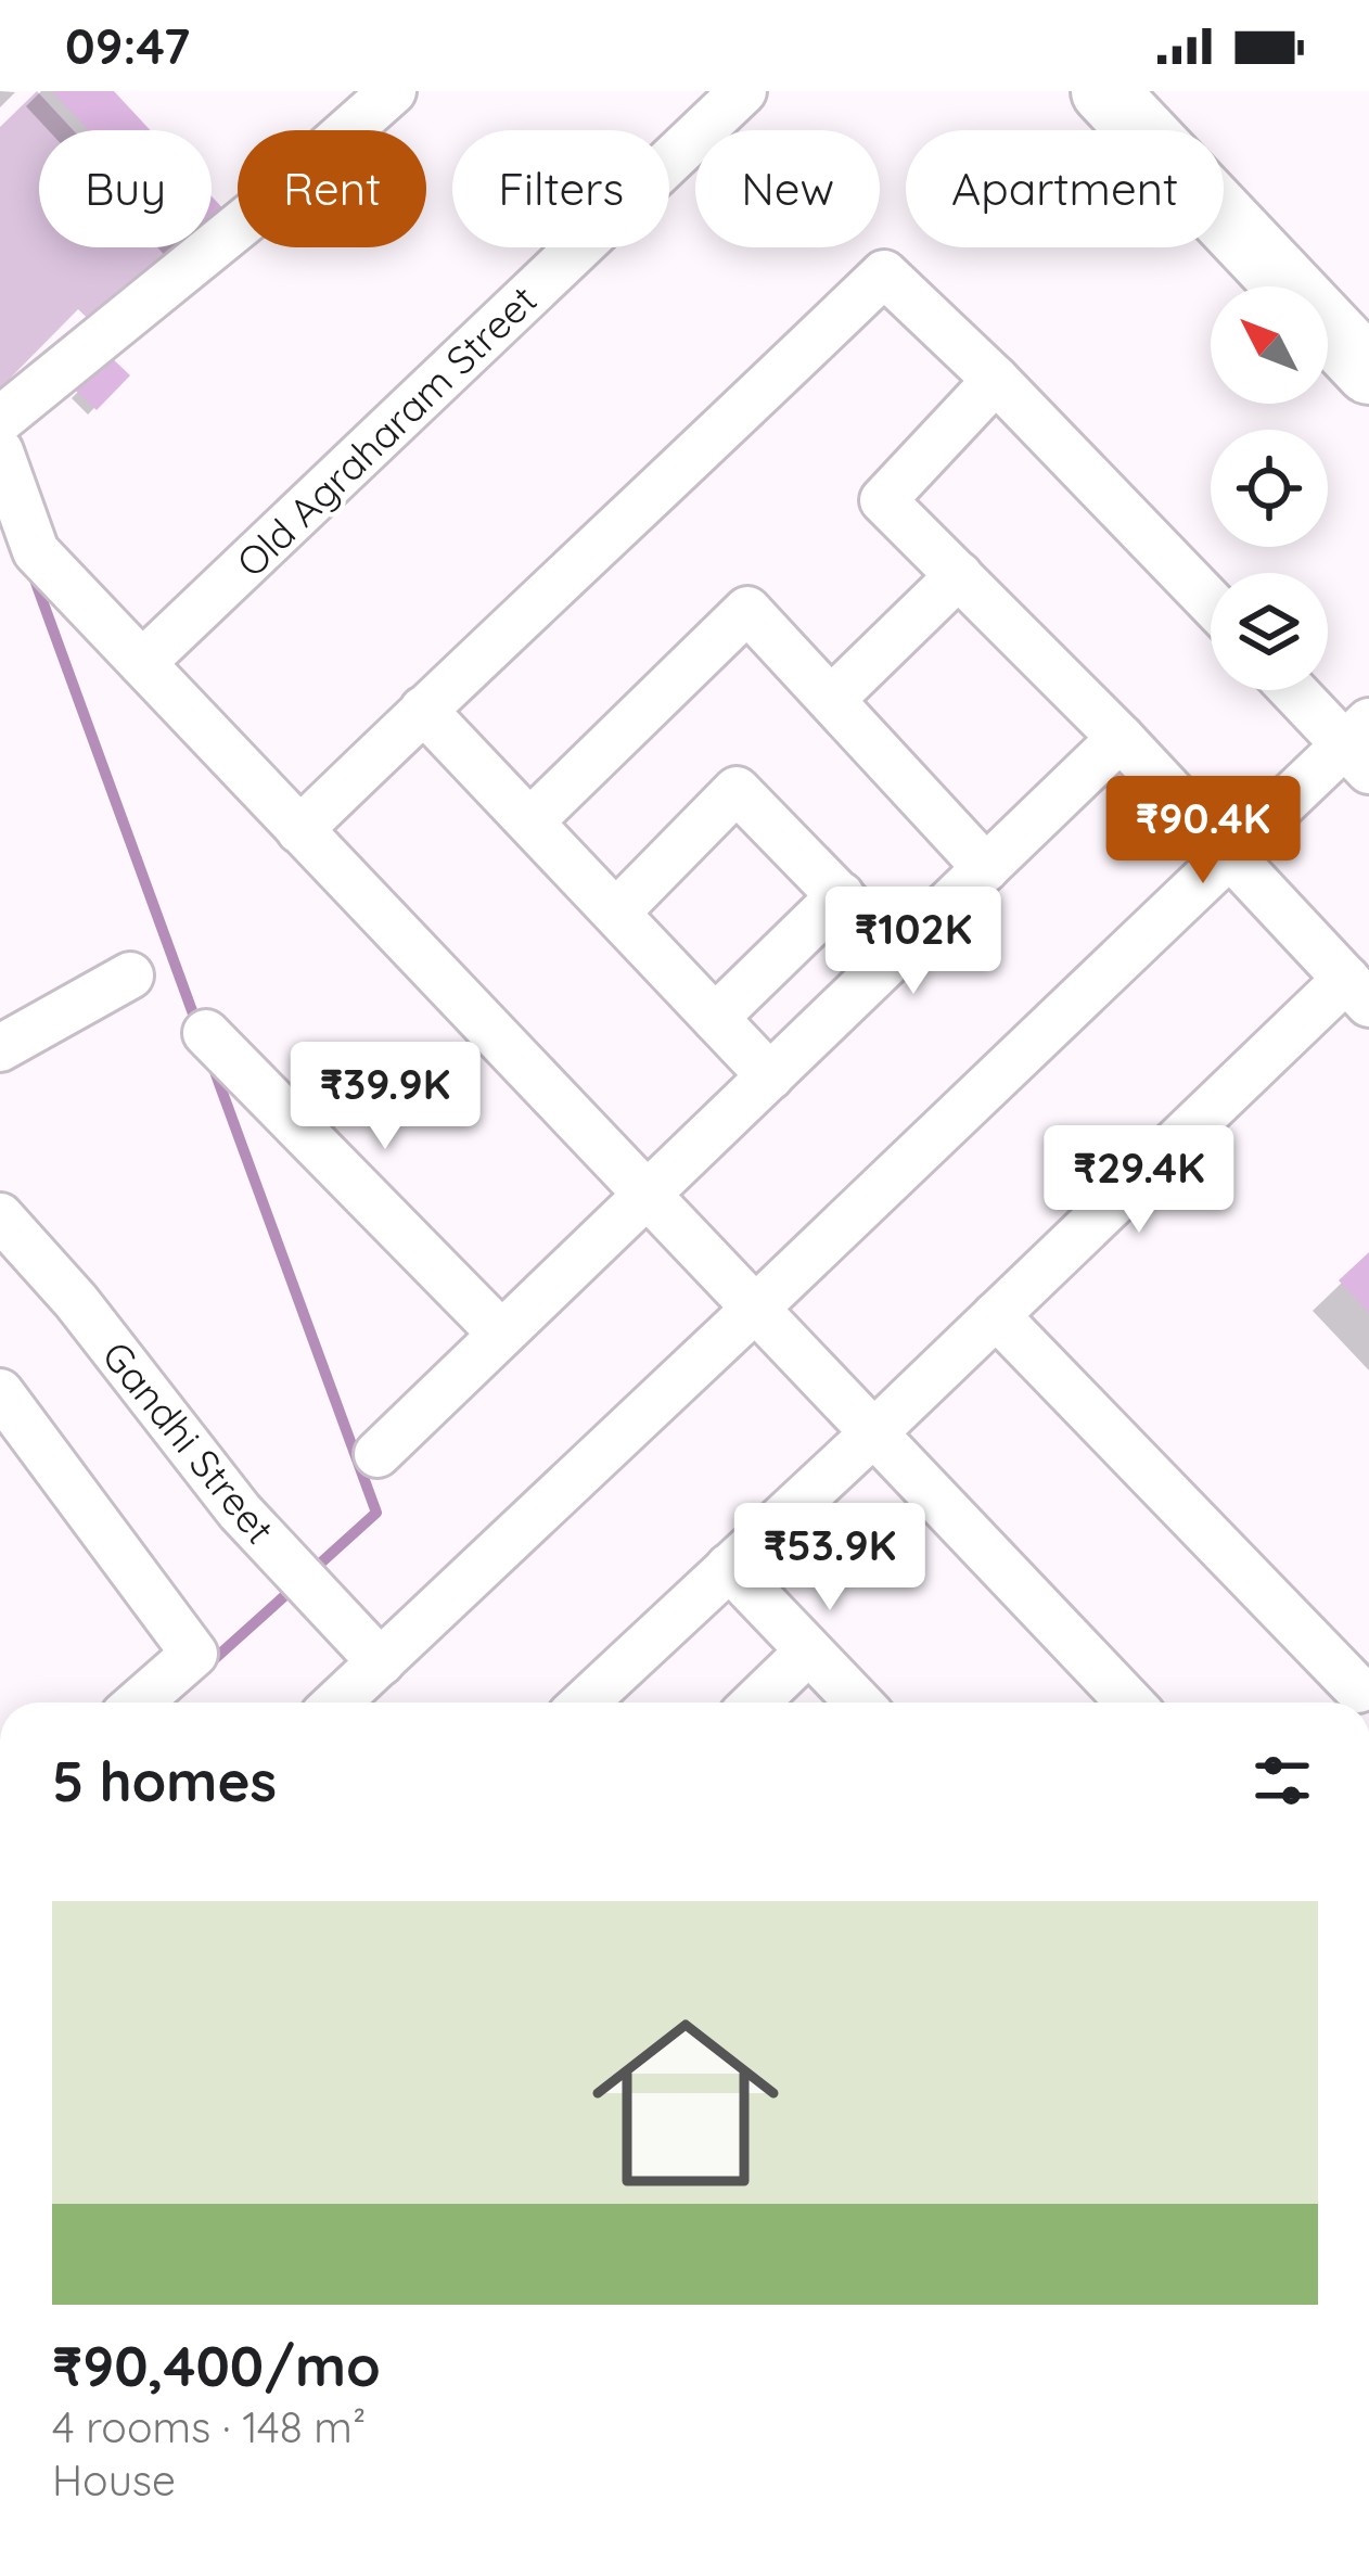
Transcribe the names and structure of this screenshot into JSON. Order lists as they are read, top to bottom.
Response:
{
  "streets": {
    "street": ["Old Agraharam Street", "Gandhi Street"]
  },
  "north": "top left",
  "page": {
    "status": "09:47",
    "chip": [
      "Buy",
      "Rent",
      "Filters",
      "New",
      "Apartment"
    ],
    "price": [
      "₹90.4K",
      "₹102K",
      "₹39.9K",
      "₹29.4K",
      "₹53.9K"
    ],
    "heading": "5 homes",
    "list": [
      {
        "name": "₹90,400/mo",
        "note": "4 rooms · 148 m² · House"
      }
    ]
  }
}
